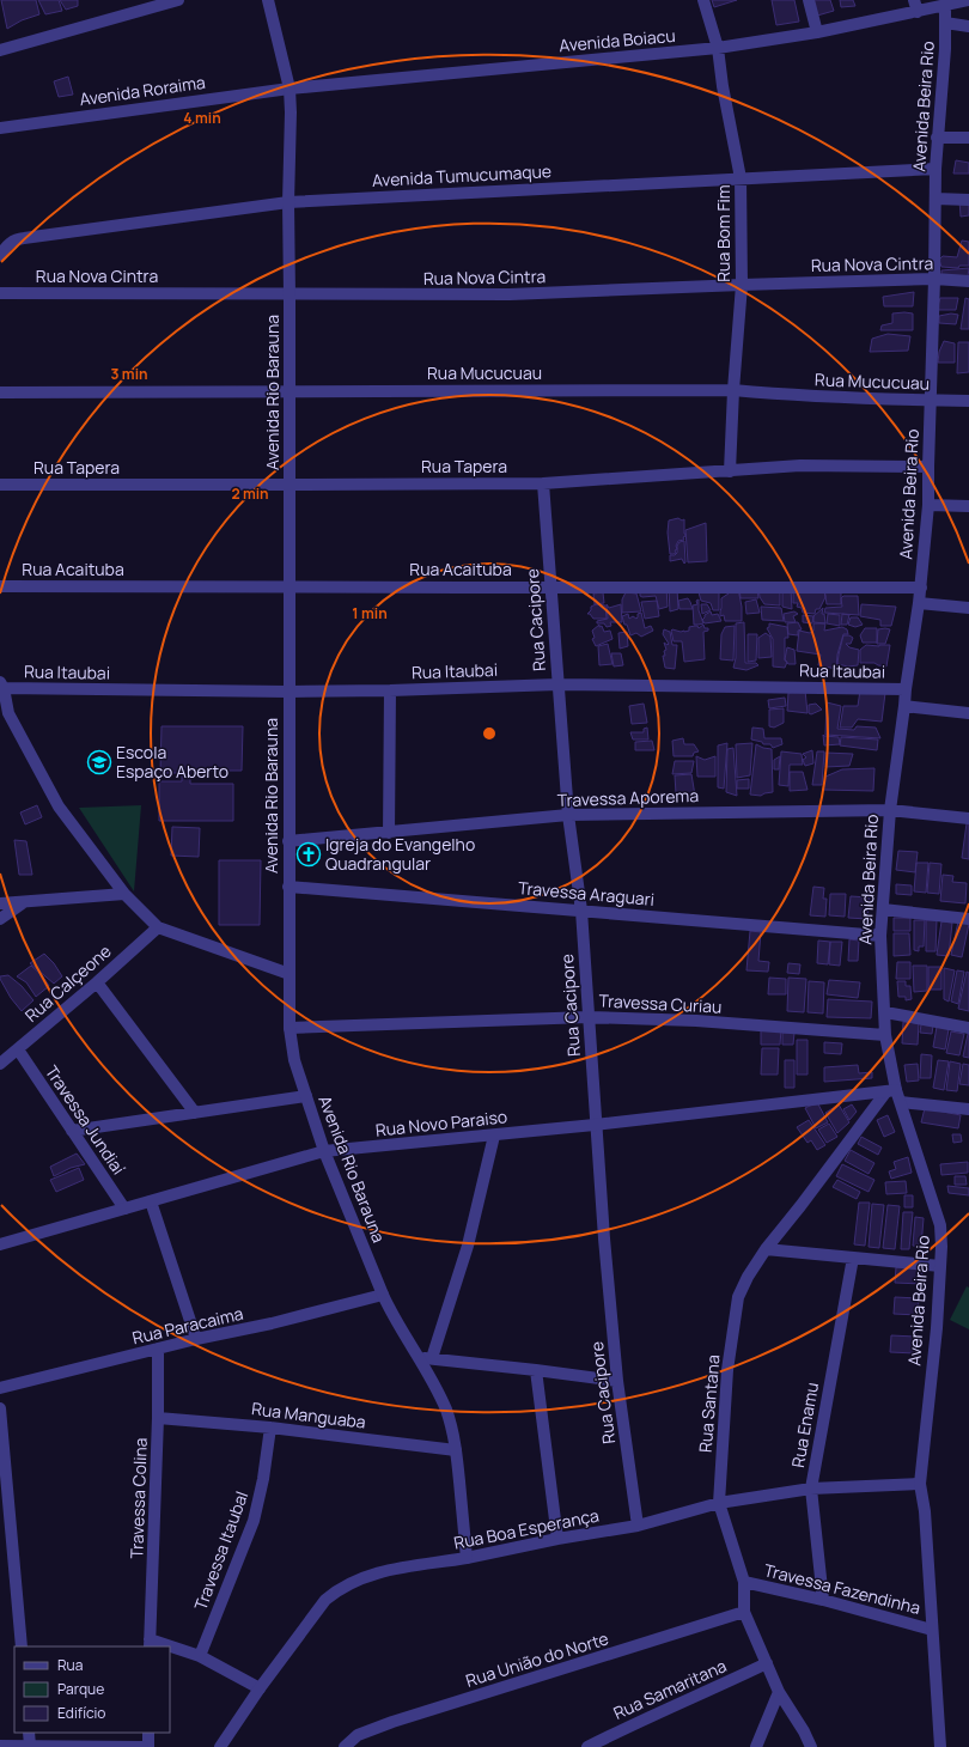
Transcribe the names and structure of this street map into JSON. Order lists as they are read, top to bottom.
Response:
{
  "streets": {
    "street": [
      "Avenida Boiacu",
      "Avenida Roraima",
      "Avenida Beira Rio",
      "Avenida Tumucumaque",
      "Rua Bom Fim",
      "Rua Nova Cintra",
      "Rua Mucucuau",
      "Avenida Rio Barauna",
      "Rua Tapera",
      "Rua Acaituba",
      "Rua Cacipore",
      "Rua Itaubai",
      "Travessa Aporema",
      "Travessa Araguari",
      "Rua Calçeone",
      "Travessa Curiau",
      "Travessa Jundiaí",
      "Rua Novo Paraiso",
      "Rua Paracaima",
      "Rua Santana",
      "Rua Manguaba",
      "Rua Enamu",
      "Travessa Colina",
      "Rua Boa Esperança",
      "Travessa Itaubal",
      "Travessa Fazendinha",
      "Rua União do Norte",
      "Rua Samaritana"
    ]
  },
  "crossings": [
    ["Avenida Boiacu", "Avenida Roraima"],
    ["Avenida Boiacu", "Avenida Beira Rio"],
    ["Avenida Boiacu", "Rua Bom Fim"],
    ["Avenida Boiacu", "Avenida Rio Barauna"],
    ["Avenida Roraima", "Avenida Rio Barauna"],
    ["Avenida Beira Rio", "Avenida Tumucumaque"],
    ["Avenida Beira Rio", "Rua Nova Cintra"],
    ["Avenida Beira Rio", "Rua Mucucuau"],
    ["Avenida Beira Rio", "Rua Tapera"],
    ["Avenida Beira Rio", "Rua Acaituba"],
    ["Avenida Beira Rio", "Rua Itaubai"],
    ["Avenida Beira Rio", "Travessa Aporema"],
    ["Avenida Beira Rio", "Travessa Araguari"],
    ["Avenida Beira Rio", "Travessa Curiau"],
    ["Avenida Beira Rio", "Rua Novo Paraiso"],
    ["Avenida Beira Rio", "Rua Santana"],
    ["Avenida Beira Rio", "Rua Boa Esperança"],
    ["Avenida Beira Rio", "Travessa Fazendinha"],
    ["Avenida Tumucumaque", "Rua Bom Fim"],
    ["Avenida Tumucumaque", "Avenida Rio Barauna"],
    ["Rua Bom Fim", "Rua Nova Cintra"],
    ["Rua Bom Fim", "Rua Mucucuau"],
    ["Rua Bom Fim", "Rua Tapera"],
    ["Rua Nova Cintra", "Avenida Rio Barauna"],
    ["Rua Mucucuau", "Avenida Rio Barauna"],
    ["Avenida Rio Barauna", "Rua Tapera"],
    ["Avenida Rio Barauna", "Rua Acaituba"],
    ["Avenida Rio Barauna", "Rua Itaubai"],
    ["Avenida Rio Barauna", "Travessa Aporema"],
    ["Avenida Rio Barauna", "Travessa Araguari"],
    ["Avenida Rio Barauna", "Travessa Curiau"],
    ["Avenida Rio Barauna", "Rua Novo Paraiso"],
    ["Avenida Rio Barauna", "Rua Paracaima"],
    ["Avenida Rio Barauna", "Rua Manguaba"],
    ["Avenida Rio Barauna", "Rua Boa Esperança"],
    ["Rua Tapera", "Rua Cacipore"],
    ["Rua Acaituba", "Rua Cacipore"],
    ["Rua Cacipore", "Rua Itaubai"],
    ["Rua Cacipore", "Travessa Aporema"],
    ["Rua Cacipore", "Travessa Araguari"],
    ["Rua Cacipore", "Travessa Curiau"],
    ["Rua Cacipore", "Rua Novo Paraiso"],
    ["Rua Cacipore", "Rua Boa Esperança"],
    ["Rua Calçeone", "Travessa Jundiaí"],
    ["Travessa Jundiaí", "Rua Novo Paraiso"],
    ["Rua Novo Paraiso", "Rua Santana"],
    ["Rua Paracaima", "Travessa Colina"],
    ["Rua Santana", "Rua Boa Esperança"],
    ["Rua Santana", "Travessa Fazendinha"],
    ["Rua Santana", "Rua União do Norte"],
    ["Rua Santana", "Rua Samaritana"],
    ["Rua Manguaba", "Travessa Colina"],
    ["Rua Manguaba", "Travessa Itaubal"],
    ["Rua Enamu", "Rua Boa Esperança"],
    ["Rua Enamu", "Travessa Fazendinha"]
  ],
  "places": {
    "school or university": ["Escola Espaço Aberto"],
    "church": ["Igreja do Evangelho Quadrangular"]
  },
  "legend": ["Rua", "Parque", "Edifício"],
  "rings": [
    "4 min",
    "3 min",
    "2 min",
    "1 min"
  ]
}
